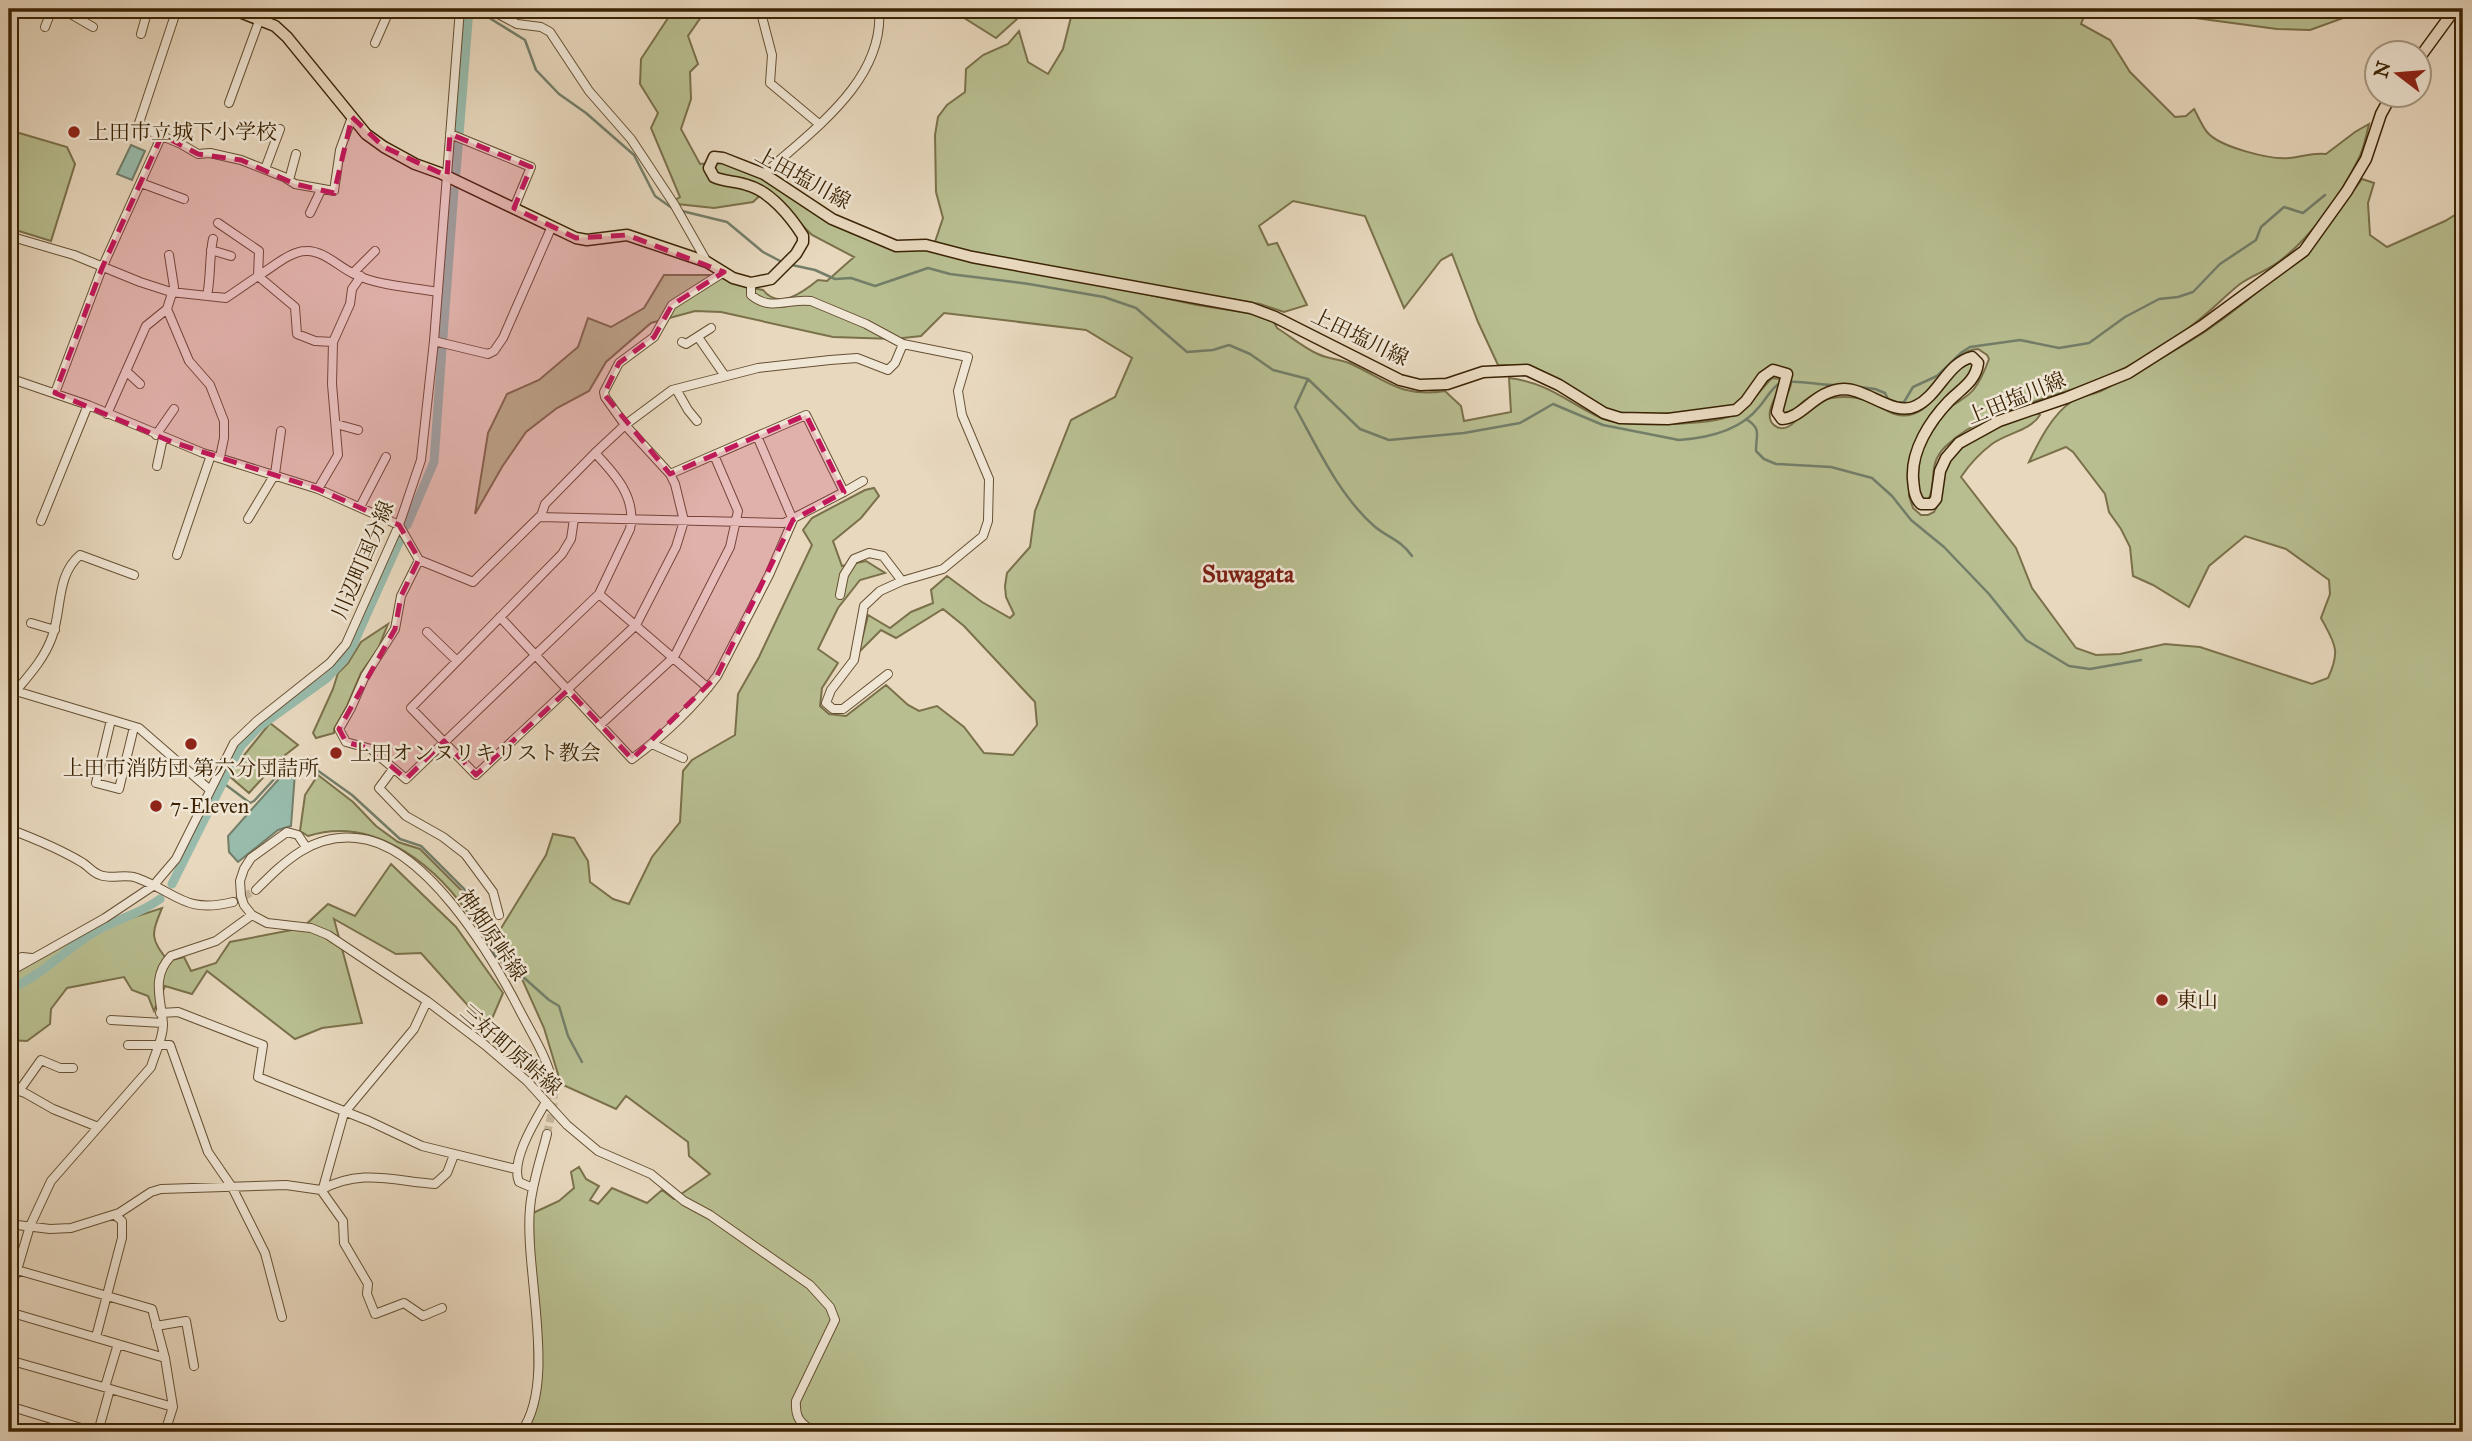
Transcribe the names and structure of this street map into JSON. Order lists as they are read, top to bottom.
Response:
{
  "streets": {
    "main road": ["上田塩川線"],
    "street": ["川辺町国分線", "神畑原峠線", "三好町原峠線"]
  },
  "districts": ["Suwagata"],
  "places": [
    "上田市立城下小学校",
    "上田市消防団 第六分団詰所",
    "上田オンヌリキリスト教会",
    "7-Eleven",
    "東山"
  ],
  "north": "left"
}
